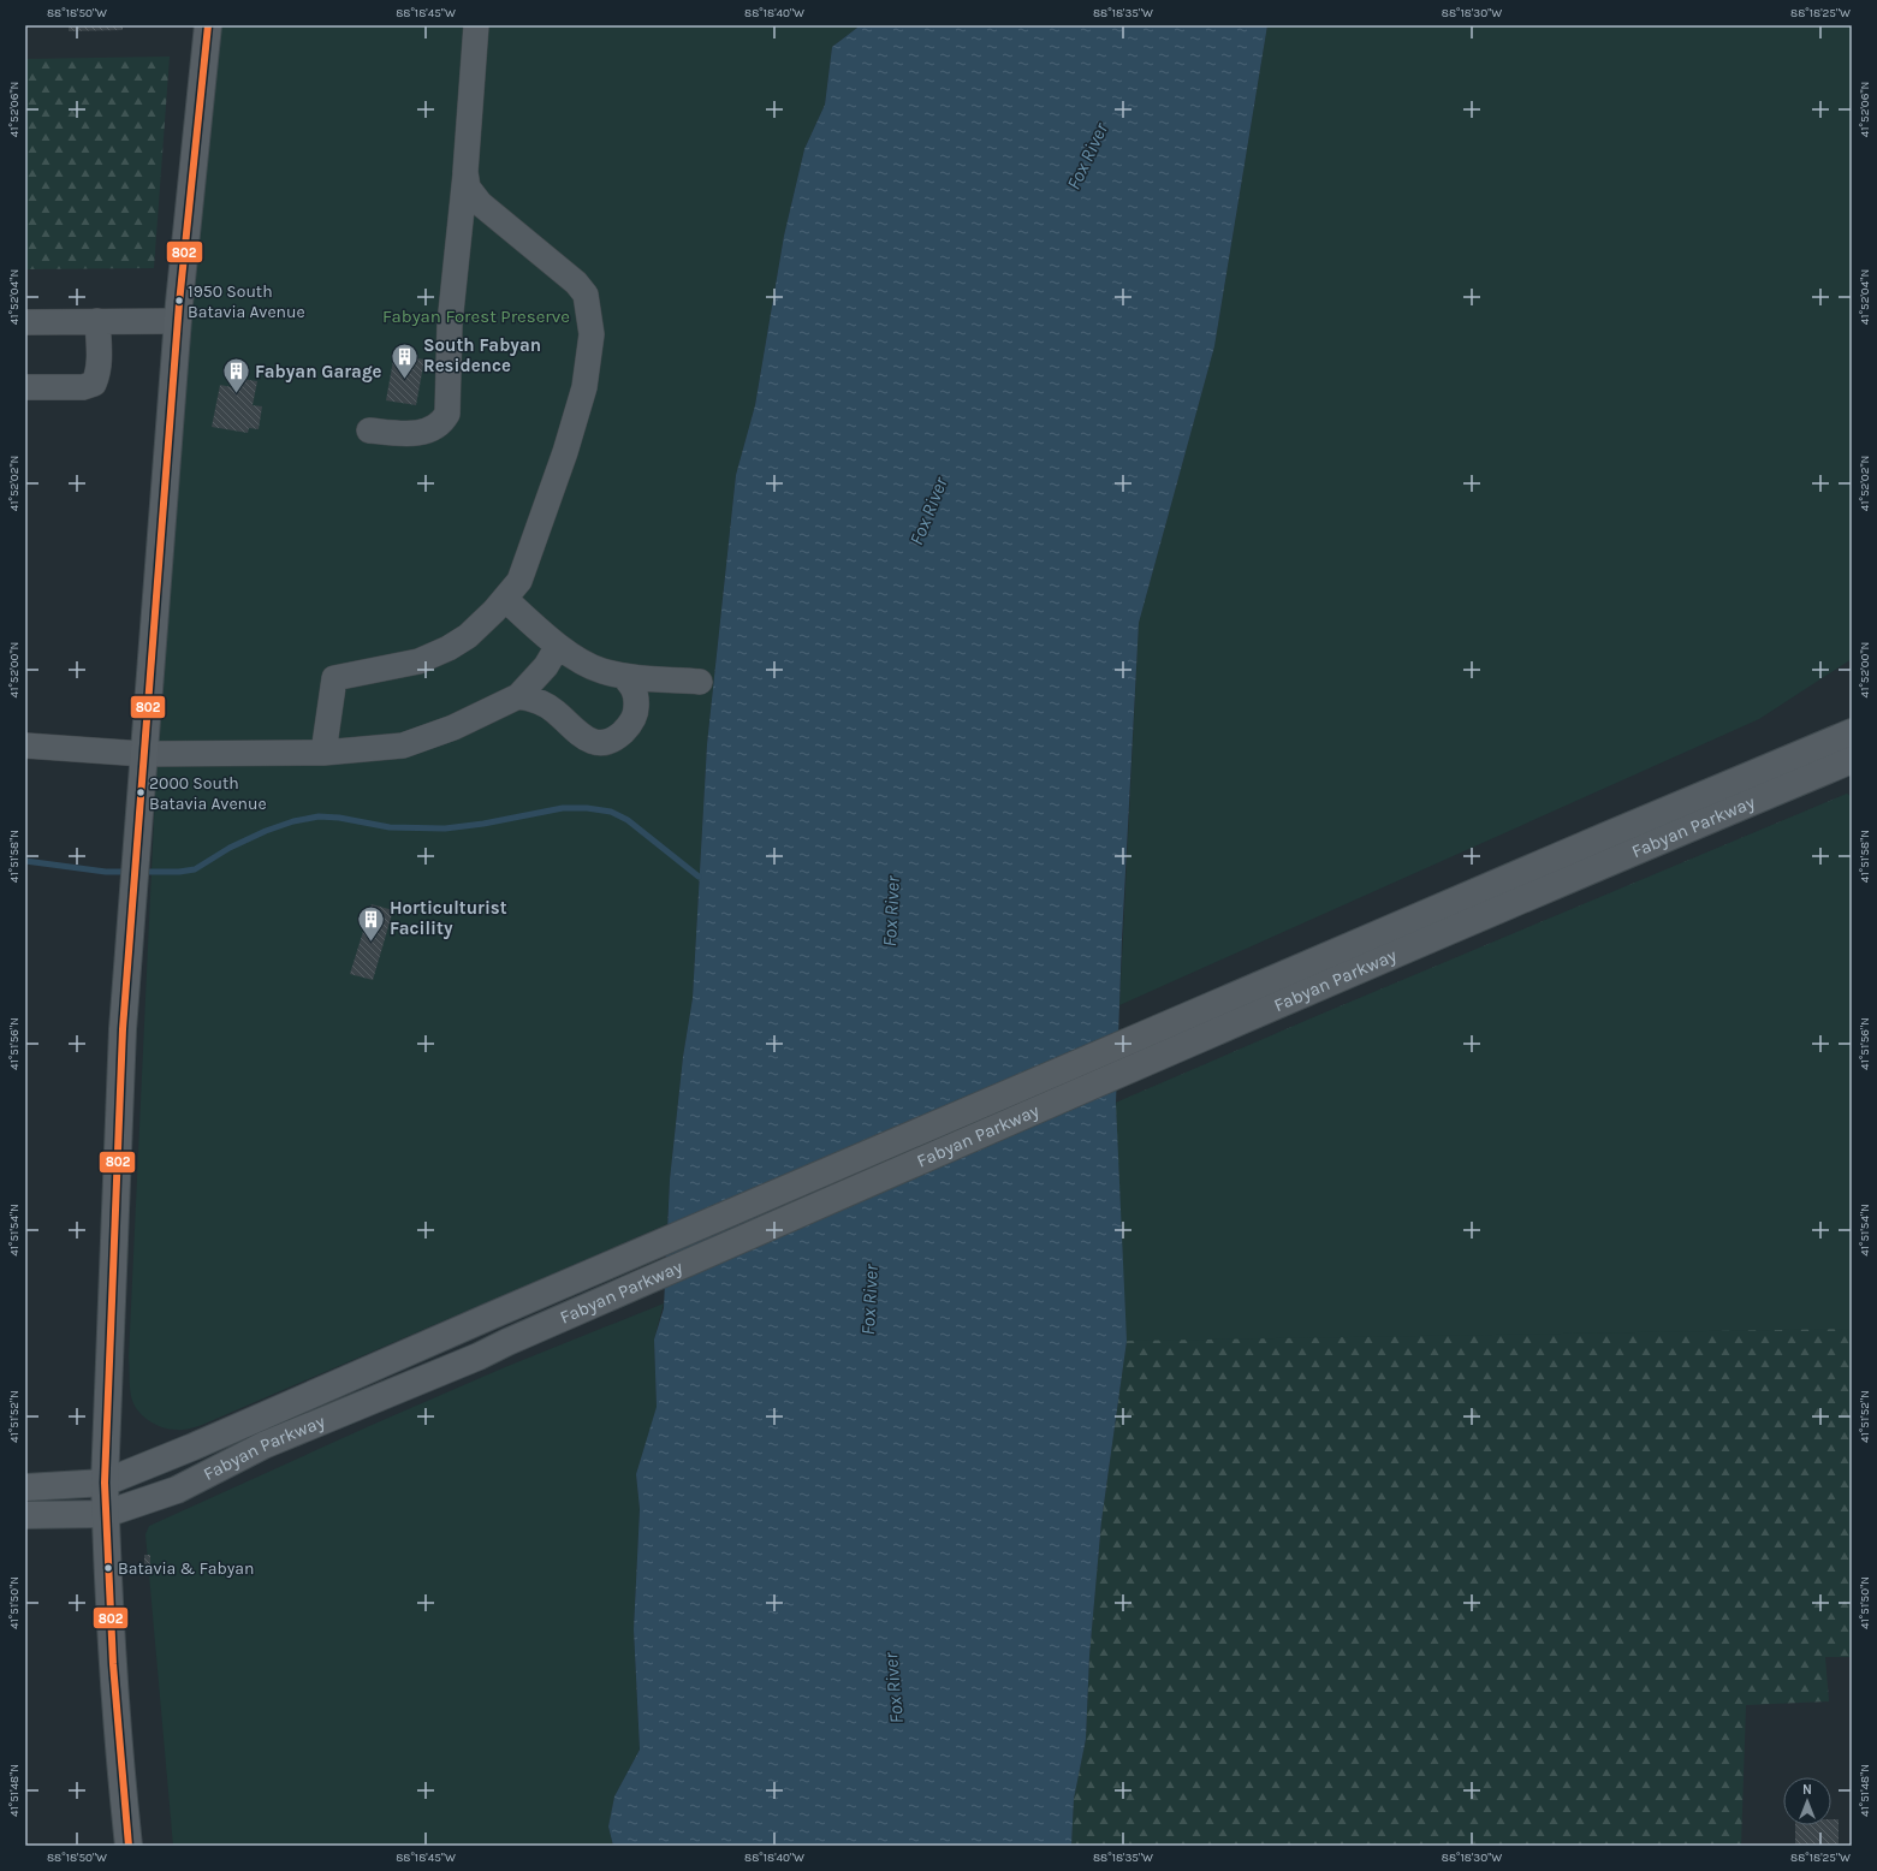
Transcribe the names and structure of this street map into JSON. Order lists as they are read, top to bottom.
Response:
{
  "streets": {
    "main road": ["Fabyan Parkway"]
  },
  "water": ["Fox River"],
  "parks": ["Fabyan Forest Preserve"],
  "places": {
    "other": ["1950 South Batavia Avenue", "2000 South Batavia Avenue", "Batavia & Fabyan"],
    "building": ["South Fabyan Residence", "Fabyan Garage", "Horticulturist Facility"]
  },
  "lines": ["transit line 802"],
  "north": "top",
  "coordinates": [
    "88°18'50\"W",
    "88°18'45\"W",
    "88°18'40\"W",
    "88°18'35\"W",
    "88°18'30\"W",
    "88°18'25\"W",
    "41°52'06\"N",
    "41°52'04\"N",
    "41°52'02\"N",
    "41°52'00\"N",
    "41°51'58\"N",
    "41°51'56\"N",
    "41°51'54\"N",
    "41°51'52\"N",
    "41°51'50\"N",
    "41°51'48\"N"
  ]
}
